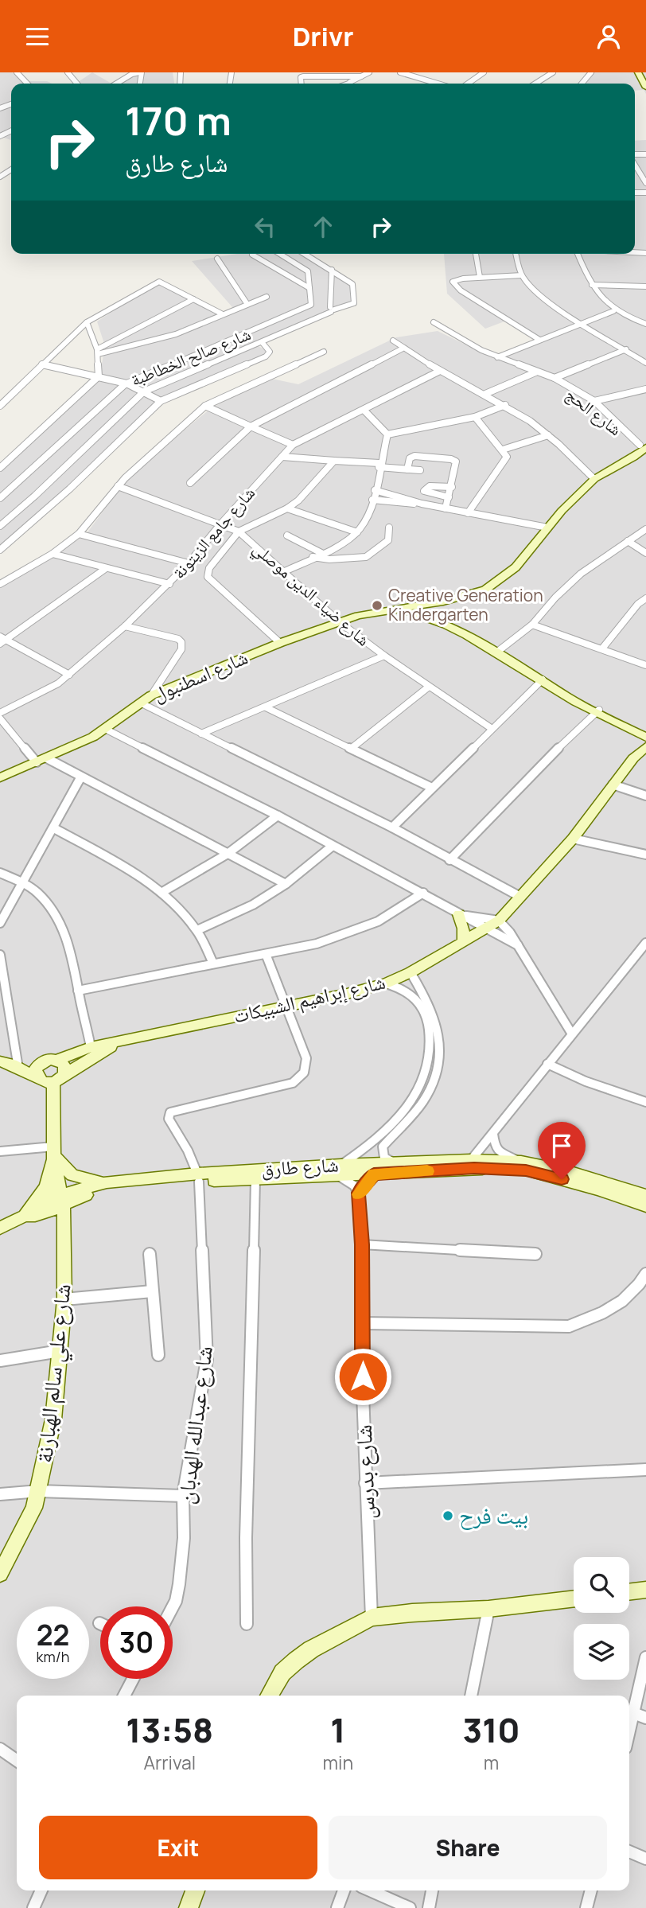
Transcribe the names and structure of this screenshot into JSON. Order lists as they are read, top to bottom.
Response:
{
  "streets": {
    "street": [
      "شارع صالح الخطاطبة",
      "شارع الحج",
      "شارع جامع الزيتونة",
      "شارع ضياء الدين موصلي",
      "شارع اسطنبول",
      "شارع إبراهيم الشبيكات",
      "شارع طارق",
      "شارع علي سالم الهبارنة",
      "شارع عبدالله الهدبان",
      "شارع بدرس"
    ]
  },
  "crossings": [
    ["شارع الحج", "شارع اسطنبول"],
    ["شارع جامع الزيتونة", "شارع ضياء الدين موصلي"],
    ["شارع ضياء الدين موصلي", "شارع اسطنبول"],
    ["شارع إبراهيم الشبيكات", "شارع علي سالم الهبارنة"],
    ["شارع طارق", "شارع علي سالم الهبارنة"],
    ["شارع طارق", "شارع عبدالله الهدبان"]
  ],
  "places": ["Creative Generation Kindergarten", "بيت فرح"],
  "page": {
    "header": "Drivr",
    "turn": ["170 m", "شارع طارق"],
    "speed": "22 km/h",
    "limit": "30",
    "eta": [
      "13:58",
      "Arrival",
      "1",
      "min",
      "310",
      "m"
    ],
    "buttons": ["Exit", "Share"]
  }
}
